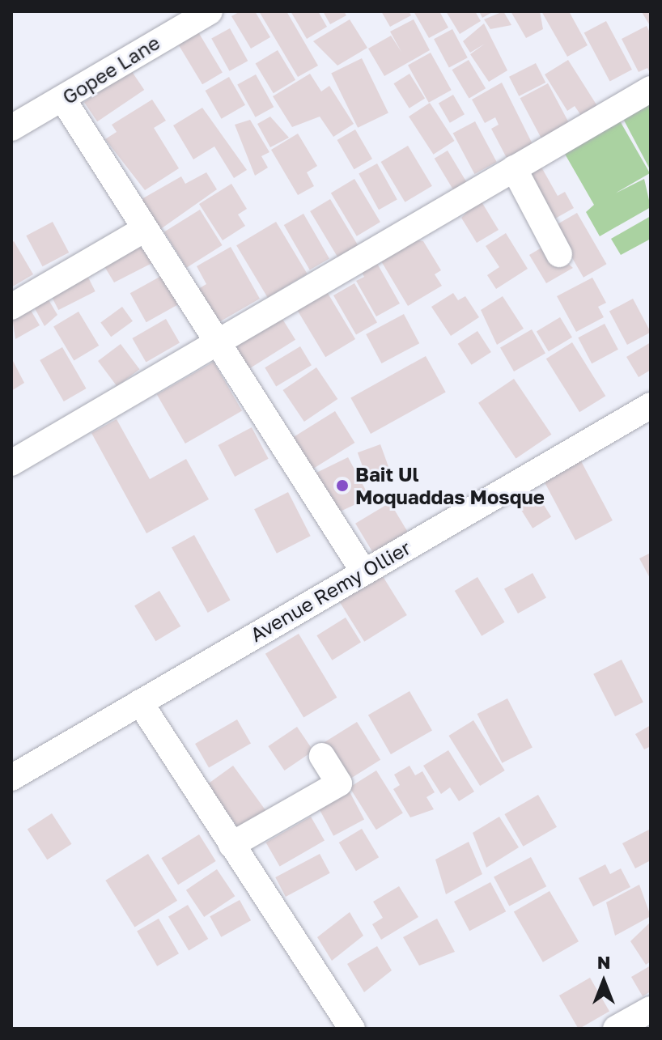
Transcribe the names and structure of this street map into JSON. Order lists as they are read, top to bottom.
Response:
{
  "streets": {
    "street": ["Gopee Lane", "Avenue Remy Ollier"]
  },
  "places": ["Bait Ul Moquaddas Mosque"],
  "north": "top"
}
